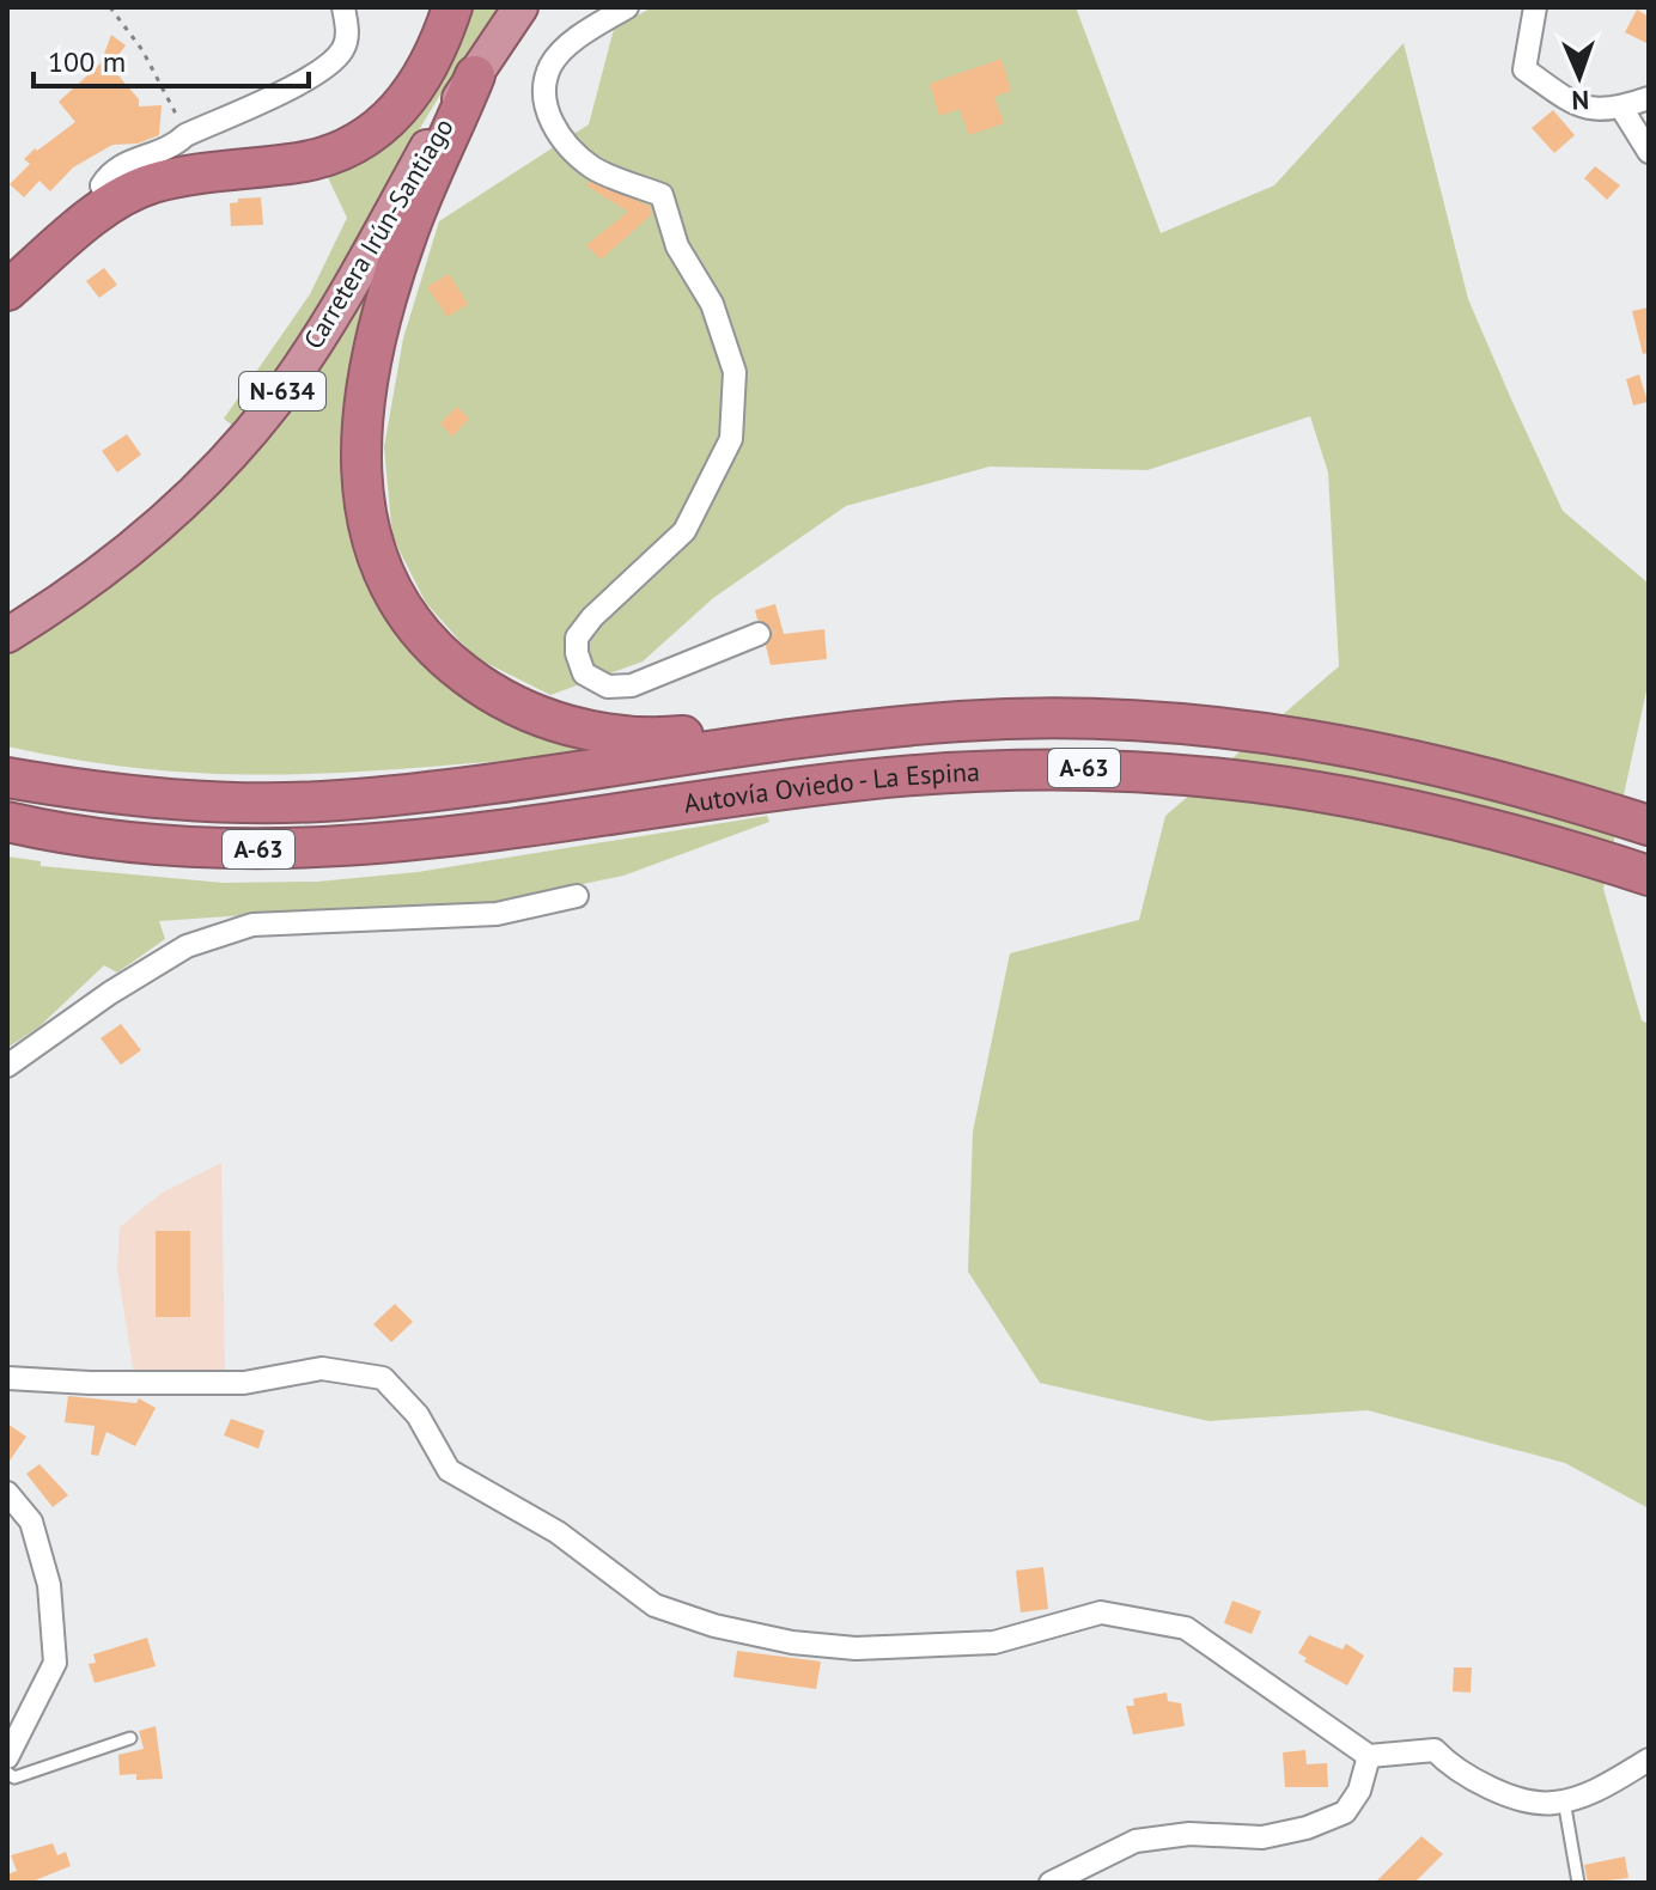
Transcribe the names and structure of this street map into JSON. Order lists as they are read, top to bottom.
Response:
{
  "streets": {
    "highway": [
      "Carretera Irún-Santiago",
      "N-634",
      "A-63",
      "Autovía Oviedo - La Espina"
    ]
  },
  "scale_bar": "100 m",
  "north": "bottom"
}
